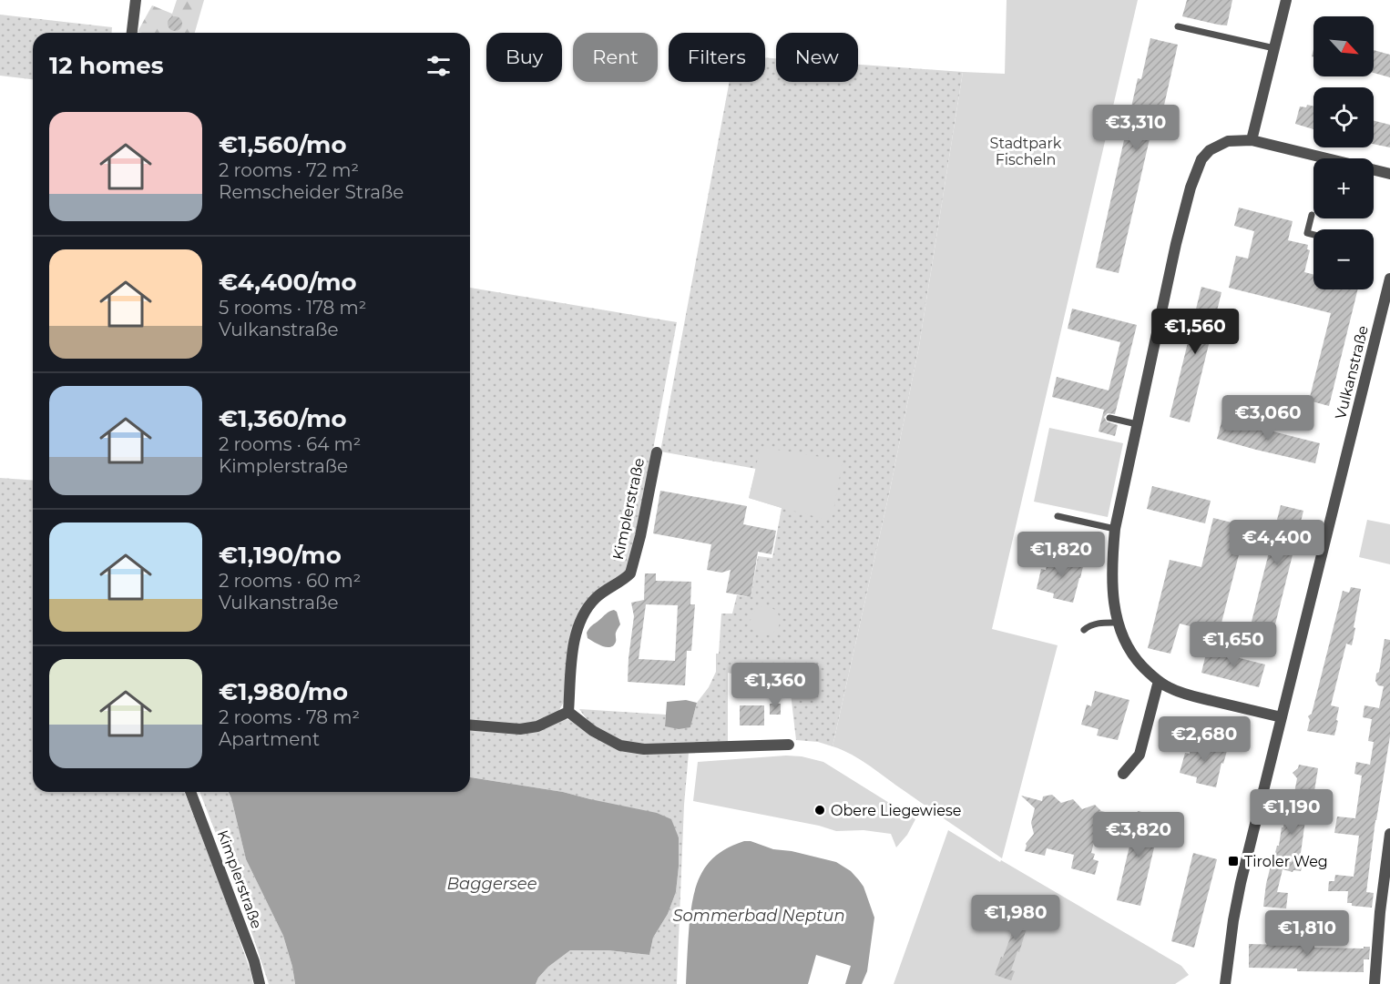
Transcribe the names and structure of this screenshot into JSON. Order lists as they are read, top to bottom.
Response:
{
  "streets": {
    "street": ["Vulkanstraße", "Kimplerstraße"]
  },
  "water": ["Baggersee", "Sommerbad Neptun"],
  "parks": ["Stadtpark Fischeln"],
  "places": {
    "other": ["Obere Liegewiese"],
    "transit": ["Tiroler Weg"]
  },
  "north": "bottom right",
  "page": {
    "map_buttons": ["+", "−"],
    "chip": [
      "Buy",
      "Rent",
      "Filters",
      "New"
    ],
    "heading": "12 homes",
    "list": [
      {
        "name": "€1,560/mo",
        "note": "2 rooms · 72 m² · Remscheider Straße"
      },
      {
        "name": "€4,400/mo",
        "note": "5 rooms · 178 m² · Vulkanstraße"
      },
      {
        "name": "€1,360/mo",
        "note": "2 rooms · 64 m² · Kimplerstraße"
      },
      {
        "name": "€1,190/mo",
        "note": "2 rooms · 60 m² · Vulkanstraße"
      },
      {
        "name": "€1,980/mo",
        "note": "2 rooms · 78 m² · Apartment"
      }
    ],
    "price": [
      "€3,310",
      "€1,560",
      "€3,060",
      "€4,400",
      "€1,820",
      "€1,650",
      "€1,360",
      "€2,680",
      "€1,190",
      "€3,820",
      "€1,980",
      "€1,810"
    ]
  }
}
